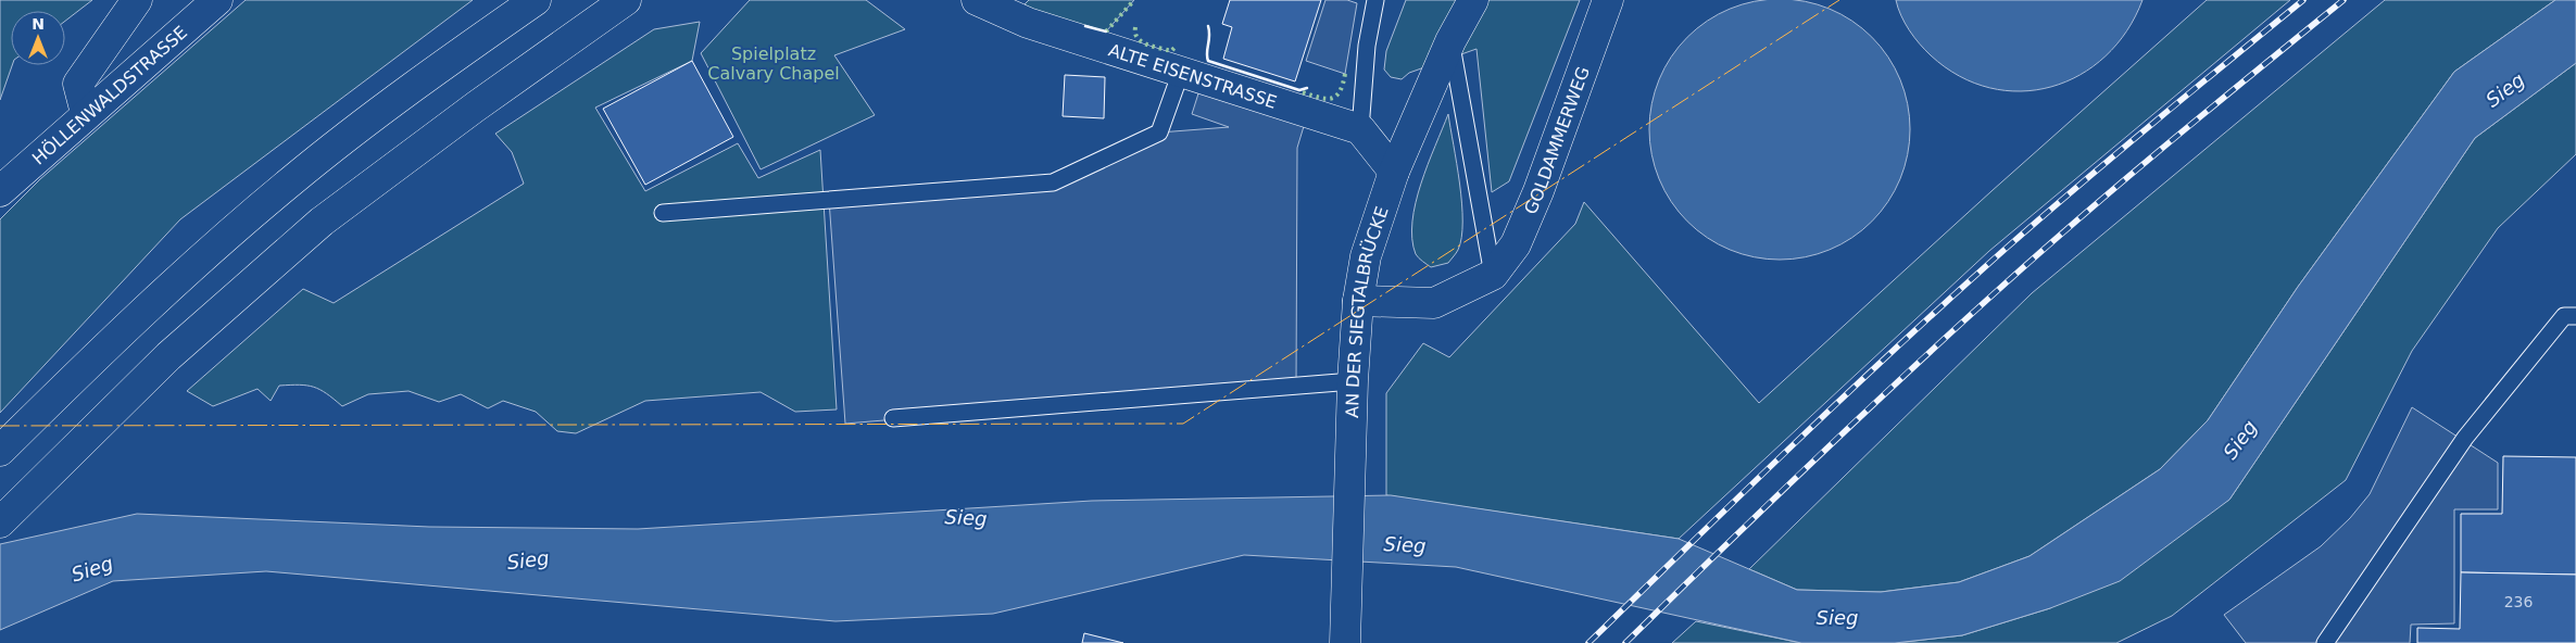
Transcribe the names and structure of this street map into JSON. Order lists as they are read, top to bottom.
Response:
{
  "streets": {
    "main road": [
      "ALTE EISENSTRASSE",
      "HÖLLENWALDSTRASSE",
      "GOLDAMMERWEG",
      "AN DER SIEGTALBRÜCKE"
    ]
  },
  "crossings": [
    ["GOLDAMMERWEG", "AN DER SIEGTALBRÜCKE"]
  ],
  "water": ["Sieg"],
  "parks": ["Spielplatz Calvary Chapel"],
  "house_numbers": ["236"],
  "north": "top"
}
